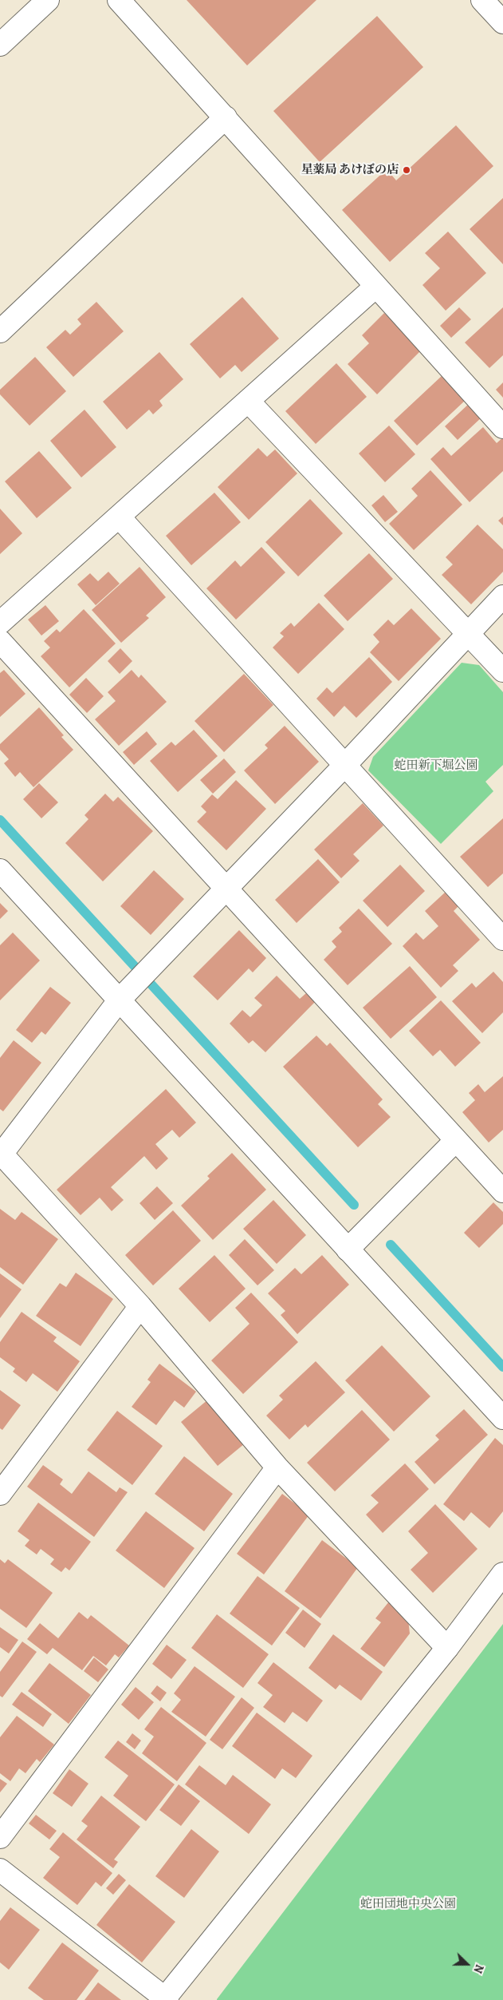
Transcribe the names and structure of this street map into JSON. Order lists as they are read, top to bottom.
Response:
{
  "parks": ["蛇田新下堀公園", "蛇田団地中央公園"],
  "places": ["星薬局 あけぼの店"],
  "north": "right"
}
